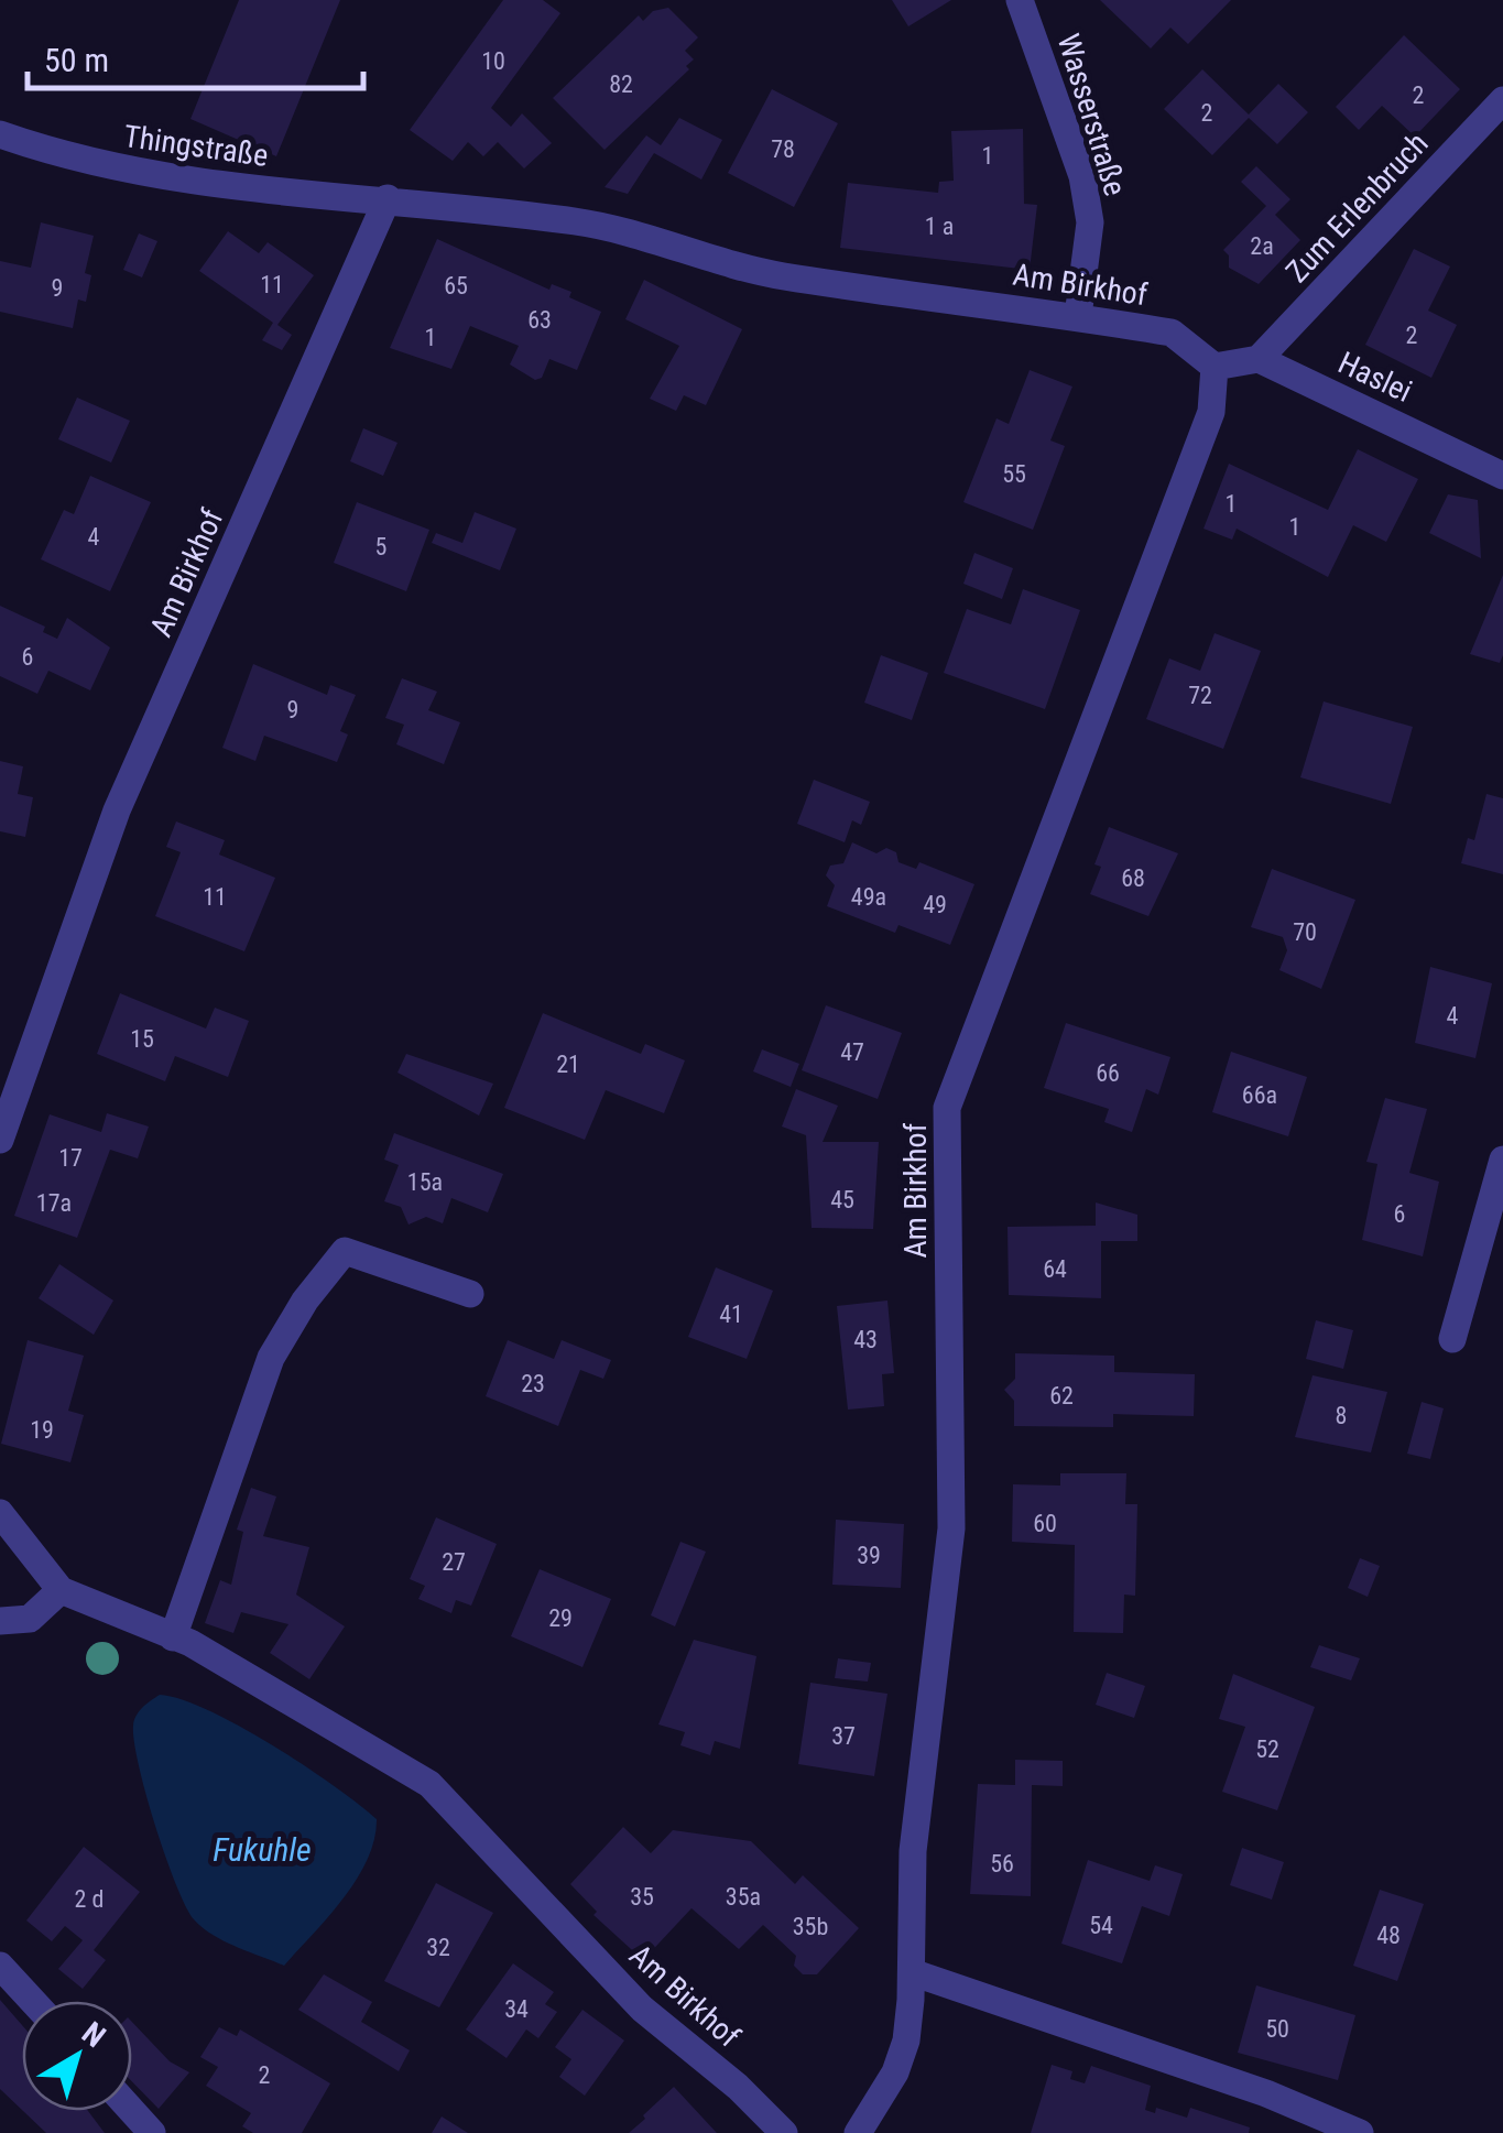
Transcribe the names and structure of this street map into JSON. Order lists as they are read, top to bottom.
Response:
{
  "streets": {
    "street": [
      "Wasserstraße",
      "Thingstraße",
      "Zum Erlenbruch",
      "Am Birkhof",
      "Haslei"
    ]
  },
  "crossings": [
    ["Wasserstraße", "Am Birkhof"],
    ["Thingstraße", "Am Birkhof"],
    ["Zum Erlenbruch", "Haslei"]
  ],
  "water": ["Fukuhle"],
  "house_numbers": [
    "10",
    "82",
    "2",
    "2",
    "78",
    "1",
    "1 a",
    "2a",
    "11",
    "65",
    "9",
    "63",
    "2",
    "1",
    "55",
    "1",
    "1",
    "4",
    "5",
    "6",
    "72",
    "9",
    "68",
    "11",
    "49a",
    "49",
    "70",
    "4",
    "15",
    "47",
    "21",
    "66",
    "66a",
    "17",
    "15a",
    "45",
    "17a",
    "6",
    "64",
    "41",
    "43",
    "23",
    "62",
    "8",
    "19",
    "60",
    "39",
    "27",
    "29",
    "37",
    "52",
    "56",
    "35",
    "35a",
    "2 d",
    "54",
    "35b",
    "48",
    "32",
    "34",
    "50",
    "2"
  ],
  "scale_bar": "50 m",
  "north": "top right"
}
